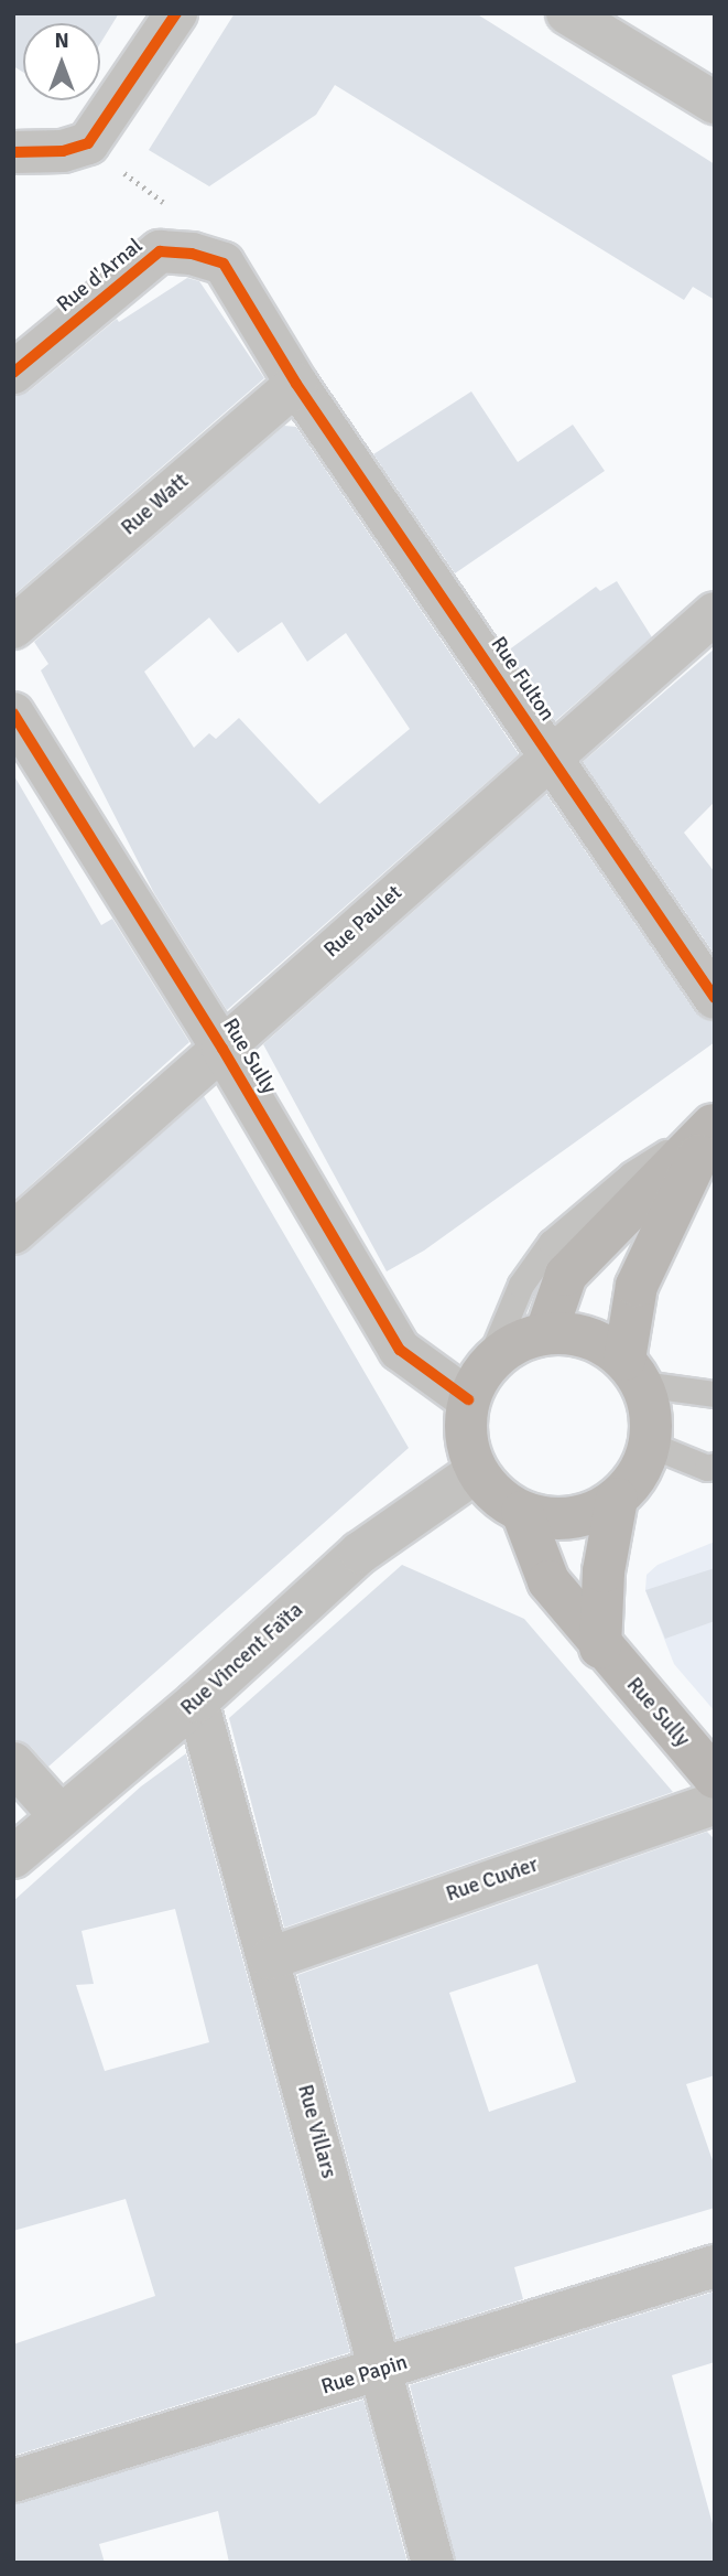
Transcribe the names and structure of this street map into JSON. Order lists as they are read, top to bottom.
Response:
{
  "streets": {
    "main road": ["Rue Sully"],
    "street": [
      "Rue d'Arnal",
      "Rue Watt",
      "Rue Fulton",
      "Rue Paulet",
      "Rue Vincent Faïta",
      "Rue Cuvier",
      "Rue Villars",
      "Rue Papin"
    ]
  },
  "crossings": [
    ["Rue d'Arnal", "Rue Watt"],
    ["Rue d'Arnal", "Rue Fulton"],
    ["Rue Watt", "Rue Fulton"],
    ["Rue Fulton", "Rue Paulet"],
    ["Rue Paulet", "Rue Sully"],
    ["Rue Sully", "Rue Vincent Faïta"],
    ["Rue Vincent Faïta", "Rue Villars"],
    ["Rue Cuvier", "Rue Villars"],
    ["Rue Villars", "Rue Papin"]
  ],
  "north": "top"
}
